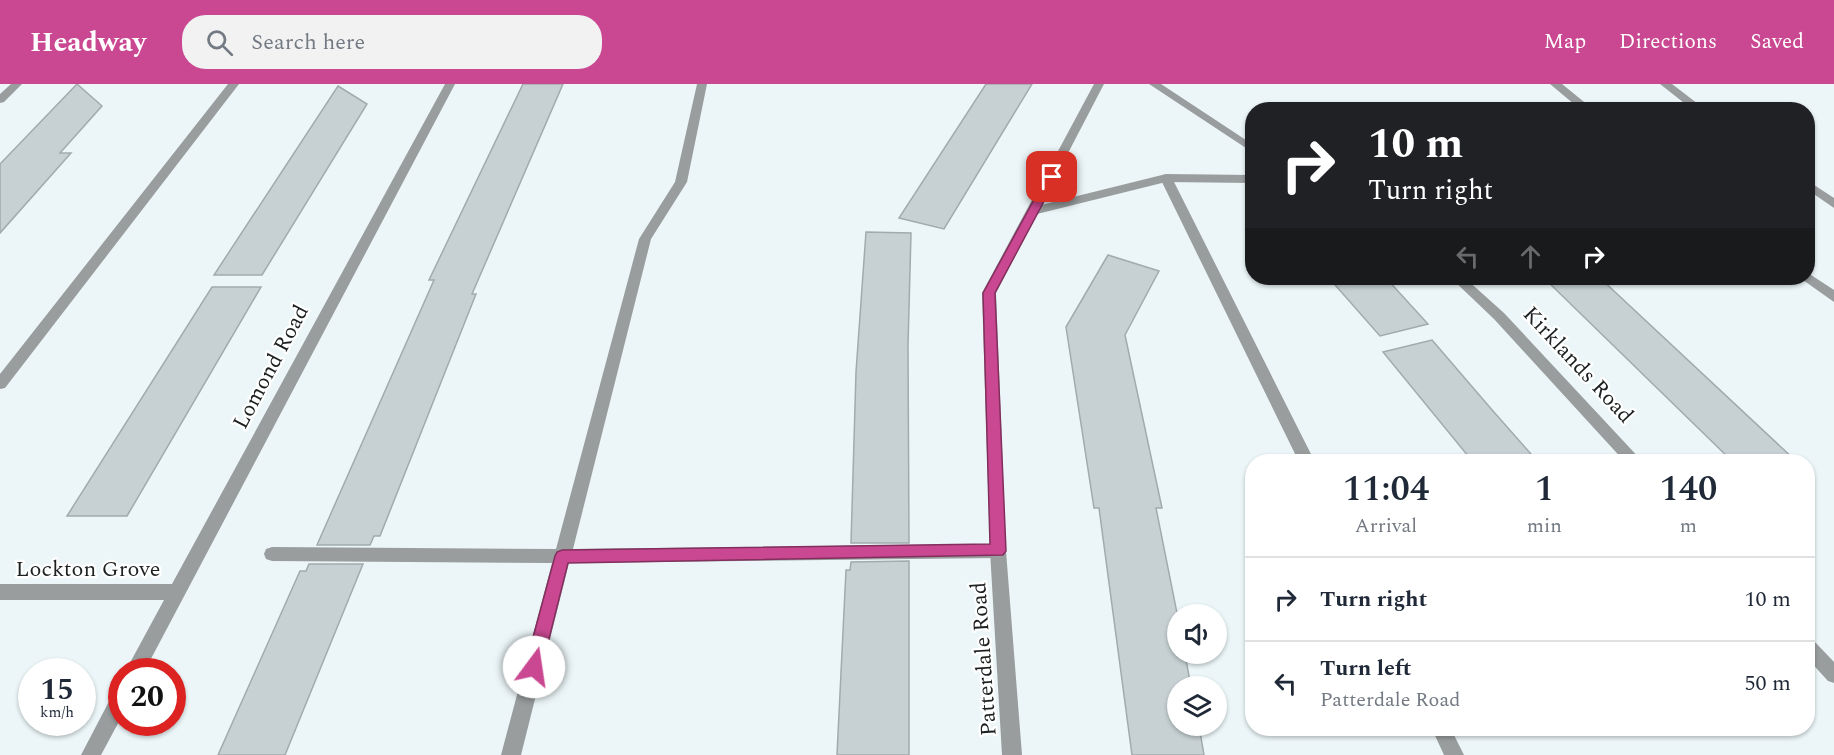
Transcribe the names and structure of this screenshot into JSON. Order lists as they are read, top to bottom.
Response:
{
  "streets": {
    "street": [
      "Kirklands Road",
      "Lomond Road",
      "Lockton Grove",
      "Patterdale Road"
    ]
  },
  "crossings": [
    ["Lomond Road", "Lockton Grove"]
  ],
  "page": {
    "header": "Headway",
    "search": "Search here",
    "nav": ["Map", "Directions", "Saved"],
    "turn": ["10 m", "Turn right"],
    "eta": [
      "11:04",
      "Arrival",
      "1",
      "min",
      "140",
      "m"
    ],
    "list": [
      {
        "name": "Turn right",
        "value": "10 m"
      },
      {
        "name": "Turn left",
        "note": "Patterdale Road",
        "value": "50 m"
      }
    ],
    "speed": "15 km/h",
    "limit": "20"
  }
}
